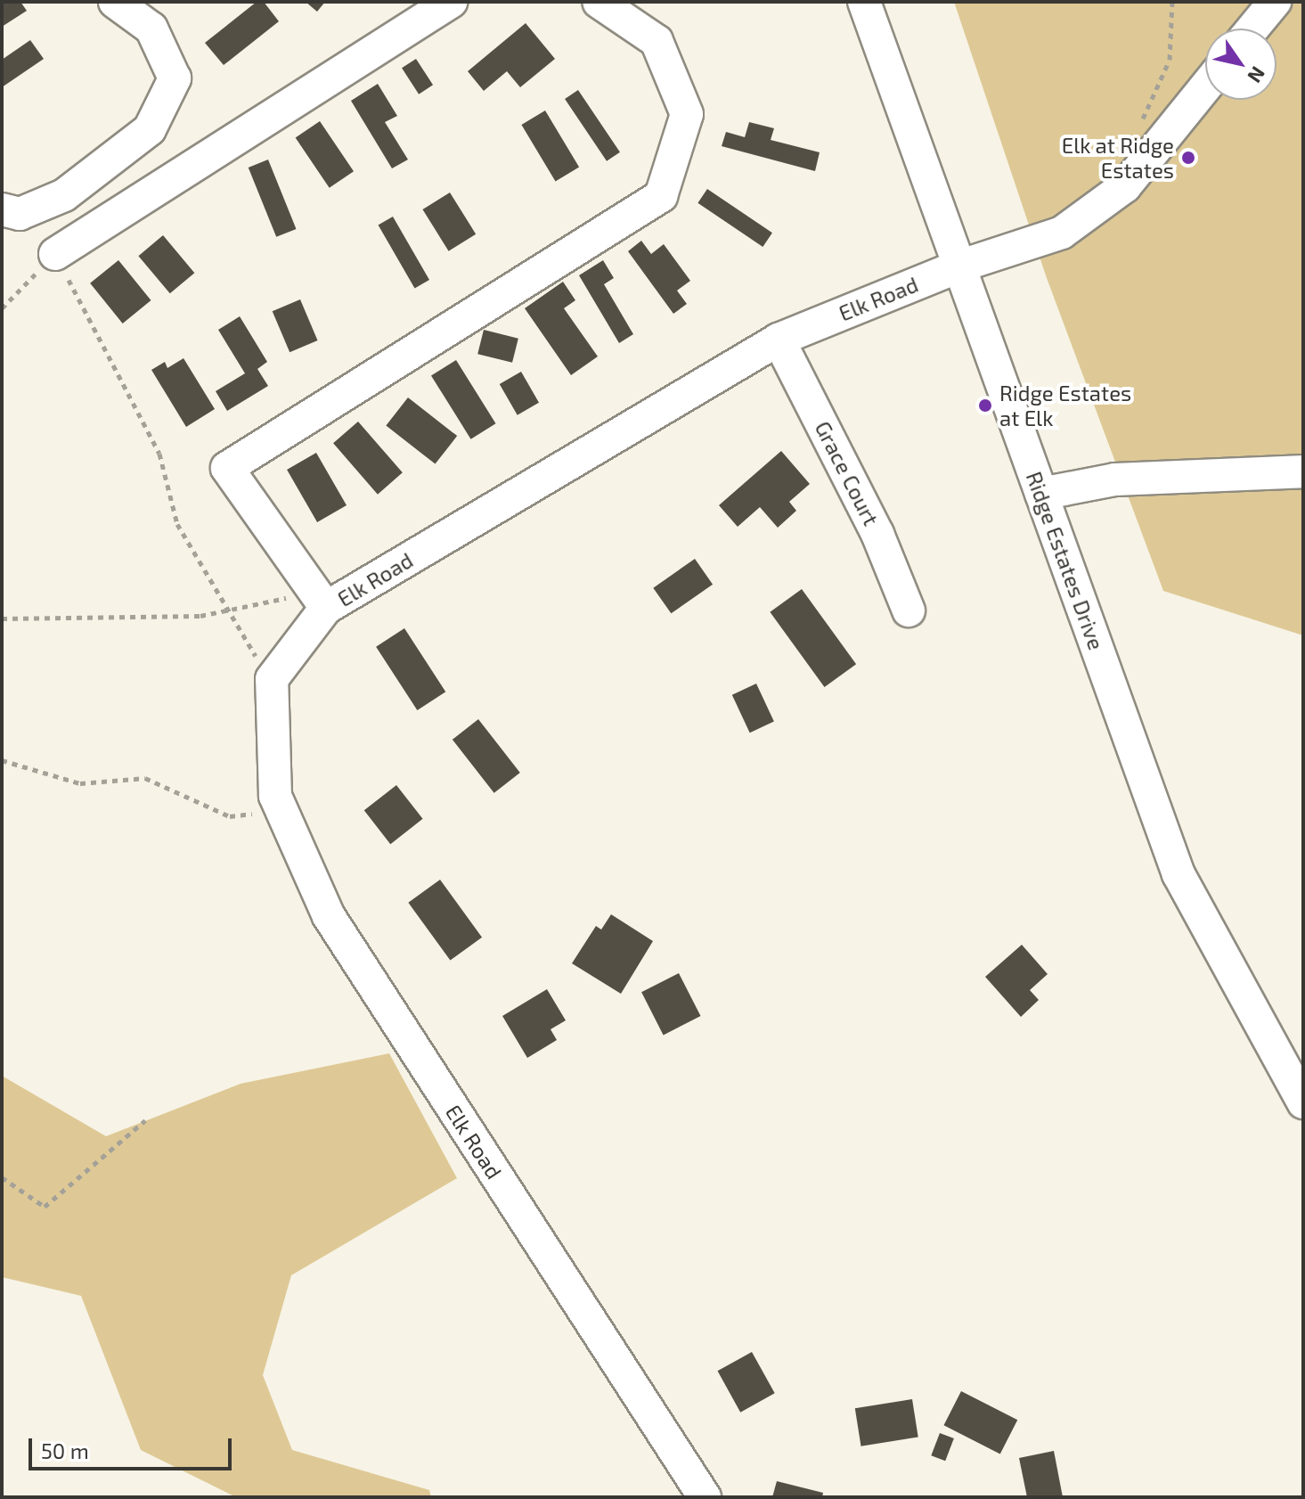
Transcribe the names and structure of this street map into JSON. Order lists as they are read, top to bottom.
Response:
{
  "streets": {
    "street": ["Elk Road", "Grace Court", "Ridge Estates Drive"]
  },
  "crossings": [
    ["Elk Road", "Grace Court"],
    ["Elk Road", "Ridge Estates Drive"]
  ],
  "places": ["Elk at Ridge Estates", "Ridge Estates at Elk"],
  "scale_bar": "50 m",
  "north": "bottom right"
}
